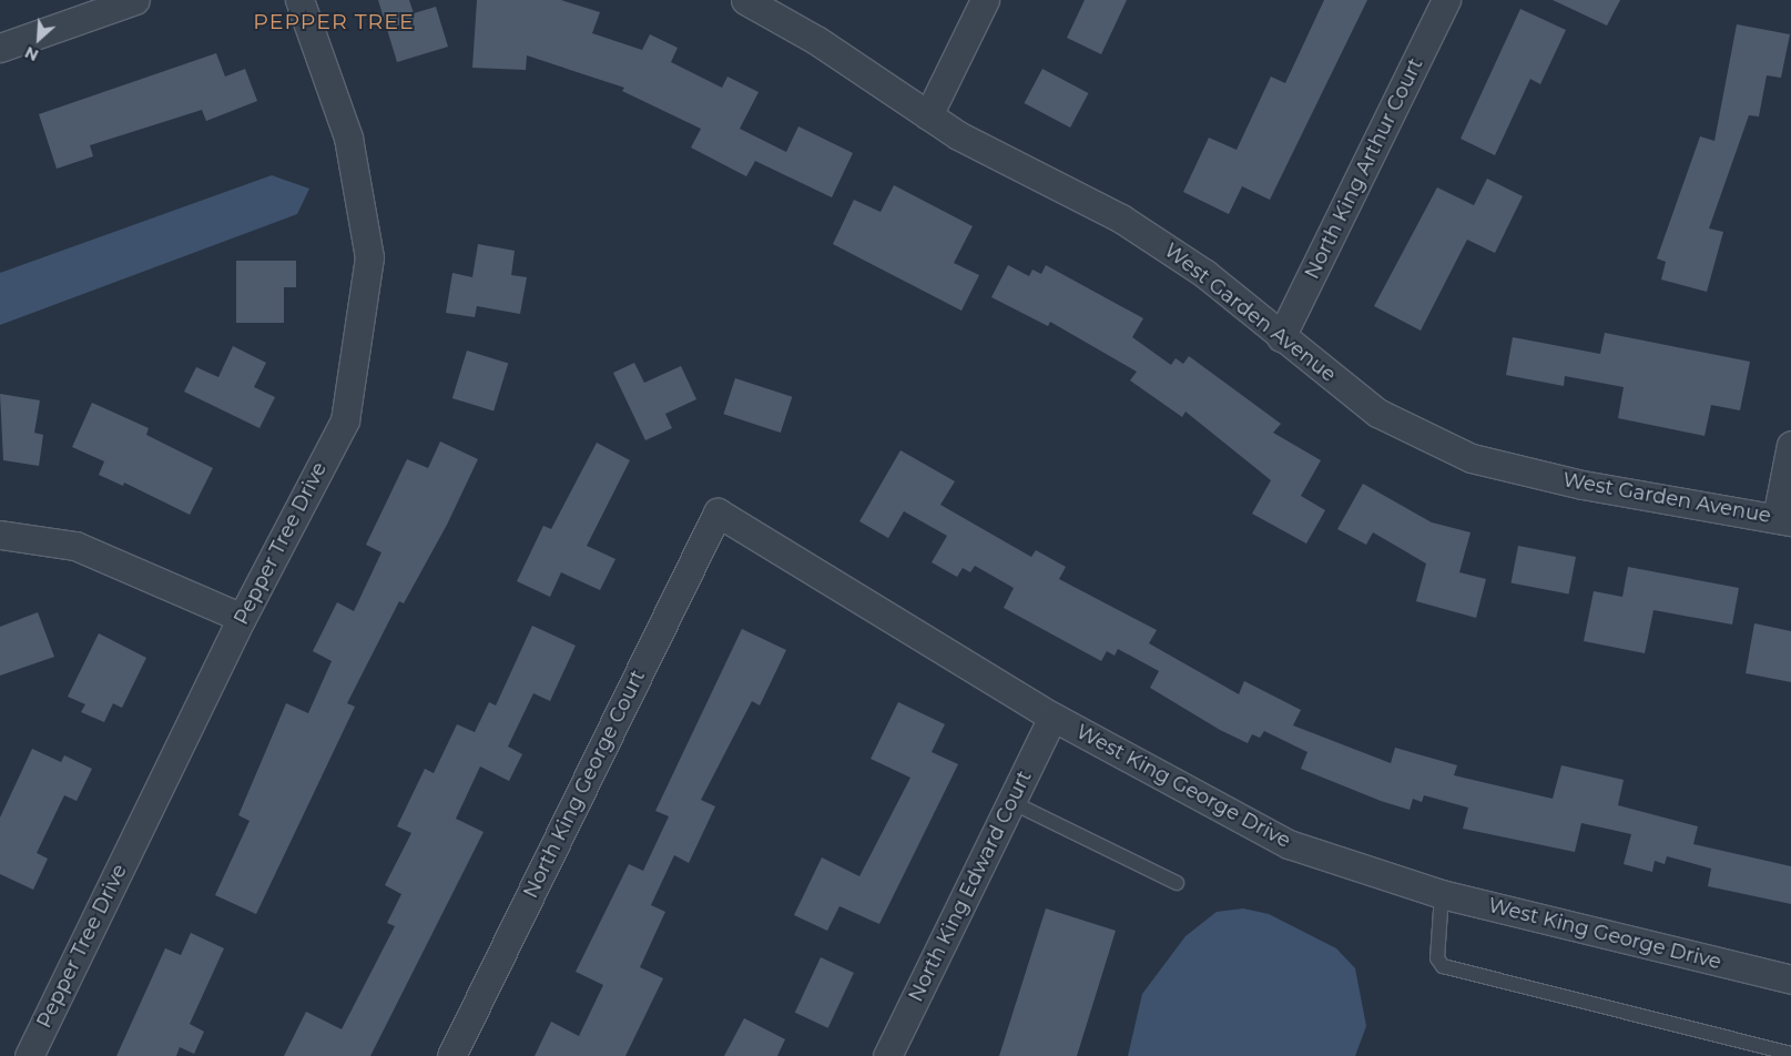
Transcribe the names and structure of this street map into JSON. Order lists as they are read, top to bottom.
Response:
{
  "streets": {
    "street": [
      "North King Arthur Court",
      "West Garden Avenue",
      "Pepper Tree Drive",
      "North King George Court",
      "West King George Drive",
      "North King Edward Court"
    ]
  },
  "crossings": [
    ["North King Arthur Court", "West Garden Avenue"],
    ["North King George Court", "West King George Drive"],
    ["West King George Drive", "North King Edward Court"]
  ],
  "districts": ["PEPPER TREE"],
  "north": "bottom left"
}
